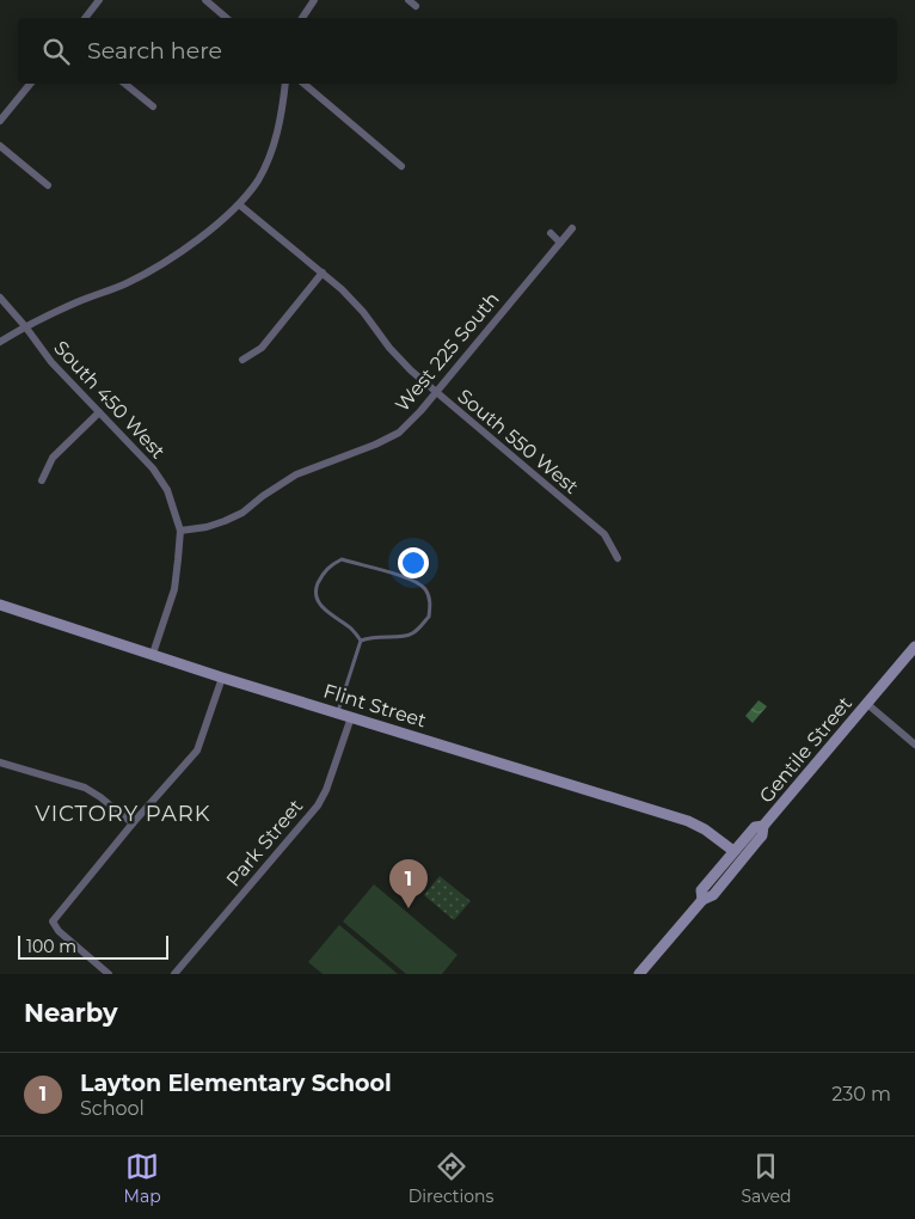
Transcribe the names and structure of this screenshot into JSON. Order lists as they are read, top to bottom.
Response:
{
  "streets": {
    "street": [
      "West 225 South",
      "South 450 West",
      "South 550 West",
      "Flint Street",
      "Gentile Street",
      "Park Street"
    ]
  },
  "crossings": [
    ["West 225 South", "South 450 West"],
    ["West 225 South", "South 550 West"],
    ["Flint Street", "Gentile Street"],
    ["Flint Street", "Park Street"]
  ],
  "districts": ["VICTORY PARK"],
  "scale_bar": "100 m",
  "page": {
    "search": "Search here",
    "pins": "1",
    "scale": "100 m",
    "heading": "Nearby",
    "list": [
      {
        "mark": "1",
        "name": "Layton Elementary School",
        "note": "School",
        "value": "230 m"
      }
    ],
    "nav": ["Map", "Directions", "Saved"]
  }
}
